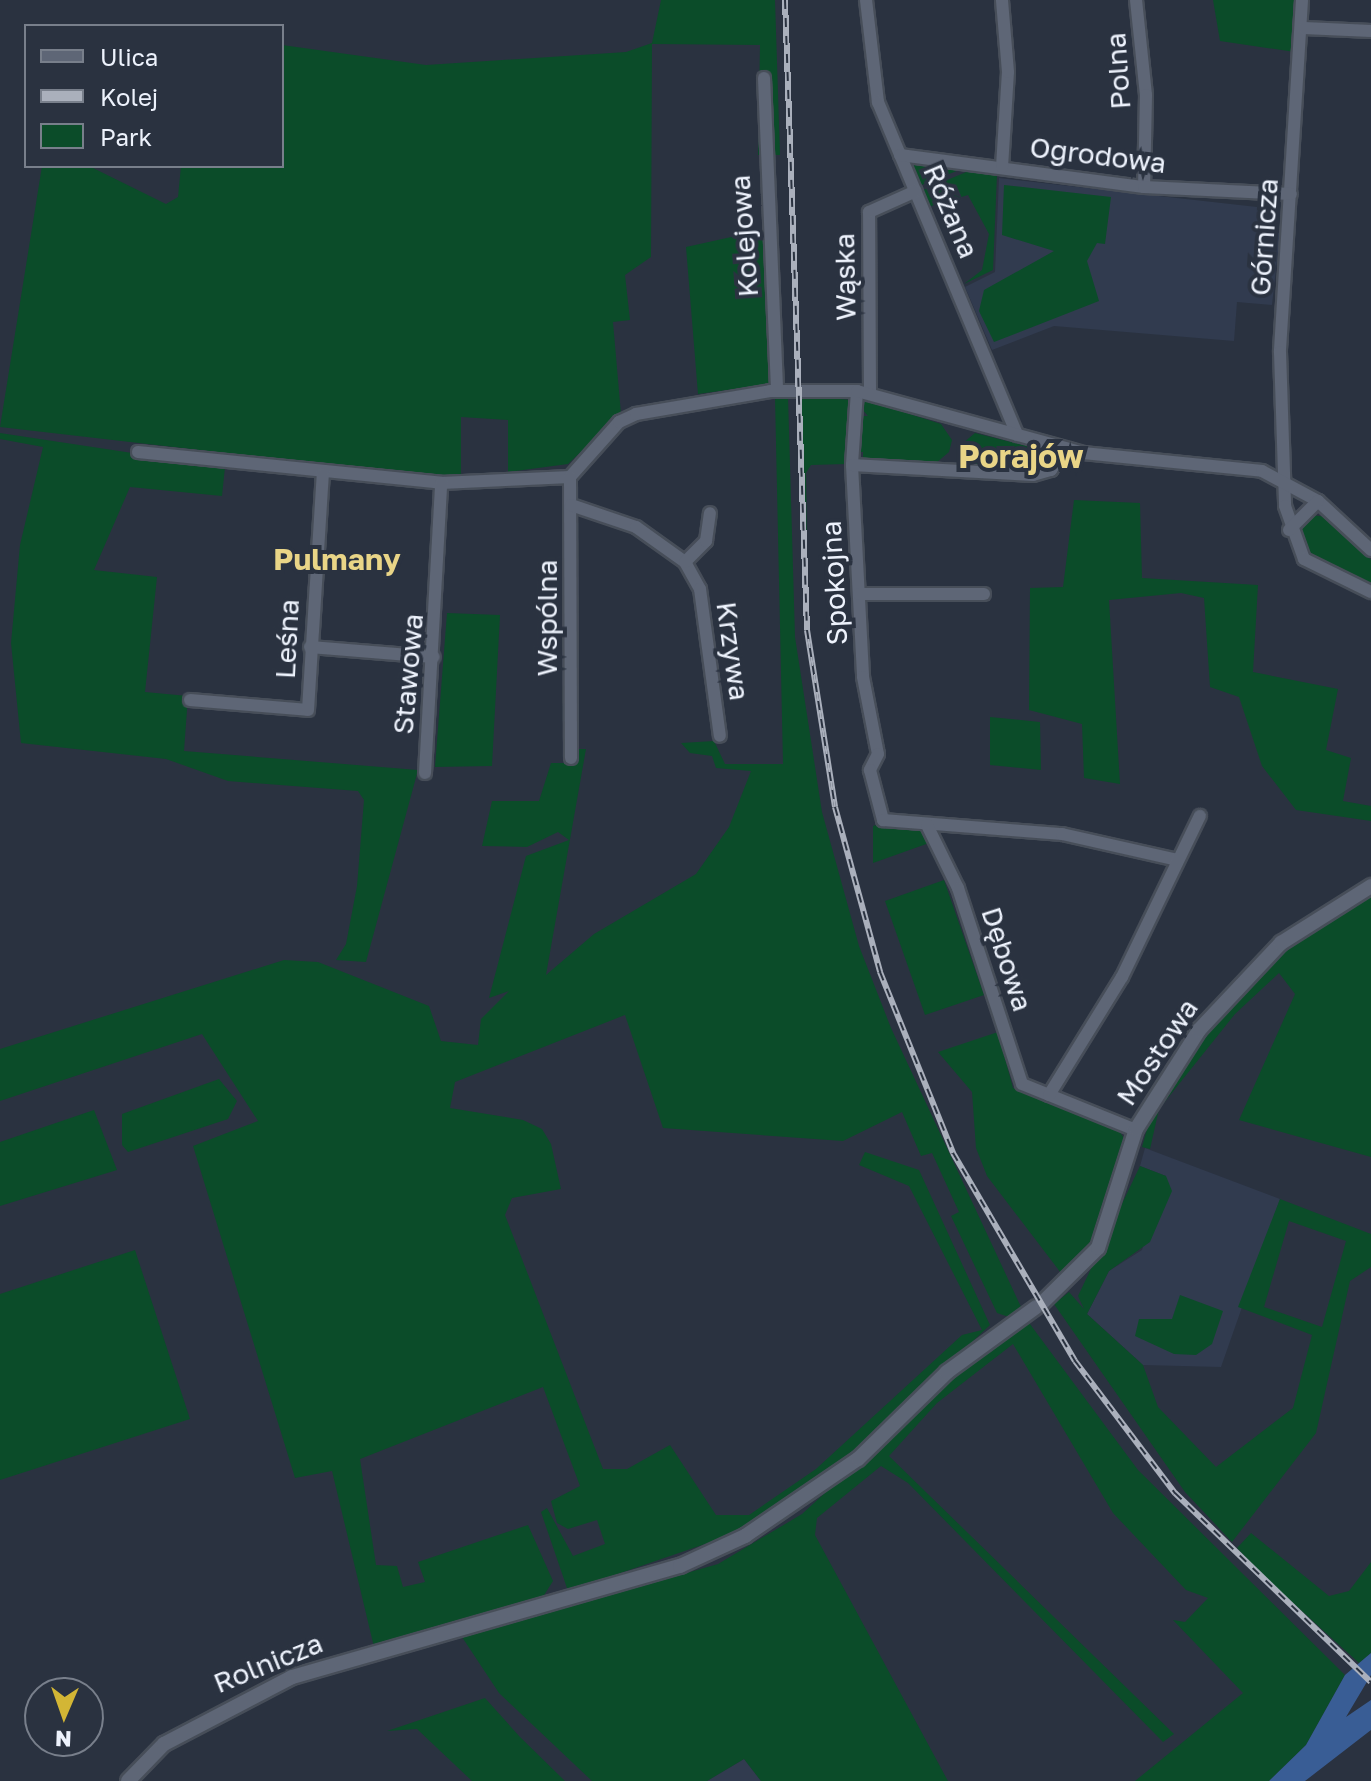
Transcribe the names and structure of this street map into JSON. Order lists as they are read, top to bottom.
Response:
{
  "streets": {
    "street": [
      "Polna",
      "Ogrodowa",
      "Różana",
      "Kolejowa",
      "Górnicza",
      "Wąska",
      "Spokojna",
      "Wspólna",
      "Leśna",
      "Krzywa",
      "Stawowa",
      "Dębowa",
      "Mostowa",
      "Rolnicza"
    ]
  },
  "crossings": [
    ["Polna", "Ogrodowa"],
    ["Ogrodowa", "Różana"],
    ["Ogrodowa", "Górnicza"],
    ["Różana", "Wąska"],
    ["Wąska", "Spokojna"],
    ["Spokojna", "Dębowa"],
    ["Dębowa", "Mostowa"],
    ["Mostowa", "Rolnicza"]
  ],
  "districts": ["Porajów", "Pulmany"],
  "legend": ["Ulica", "Kolej", "Park"],
  "north": "bottom"
}
